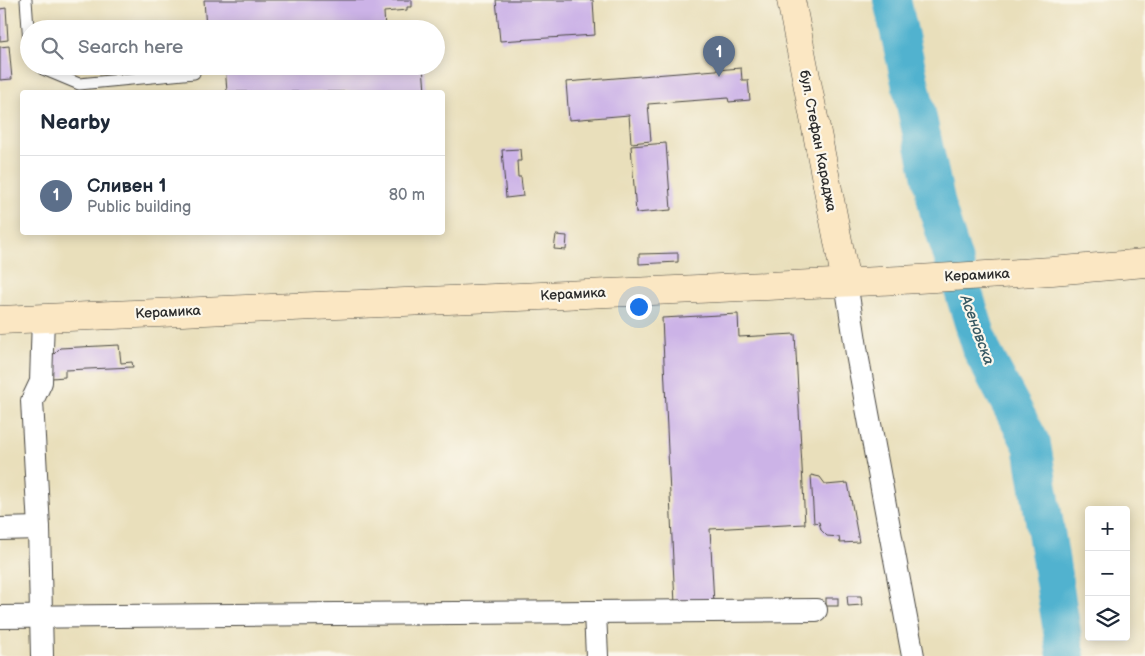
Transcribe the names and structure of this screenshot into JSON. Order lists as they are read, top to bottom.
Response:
{
  "streets": {
    "street": ["бул. Стефан Караджа", "Керамика"]
  },
  "crossings": [
    ["бул. Стефан Караджа", "Керамика"]
  ],
  "water": ["Асеновска"],
  "page": {
    "search": "Search here",
    "pins": "1",
    "heading": "Nearby",
    "list": [
      {
        "mark": "1",
        "name": "Сливен 1",
        "note": "Public building",
        "value": "80 m"
      }
    ],
    "map_buttons": ["+", "−"]
  }
}
